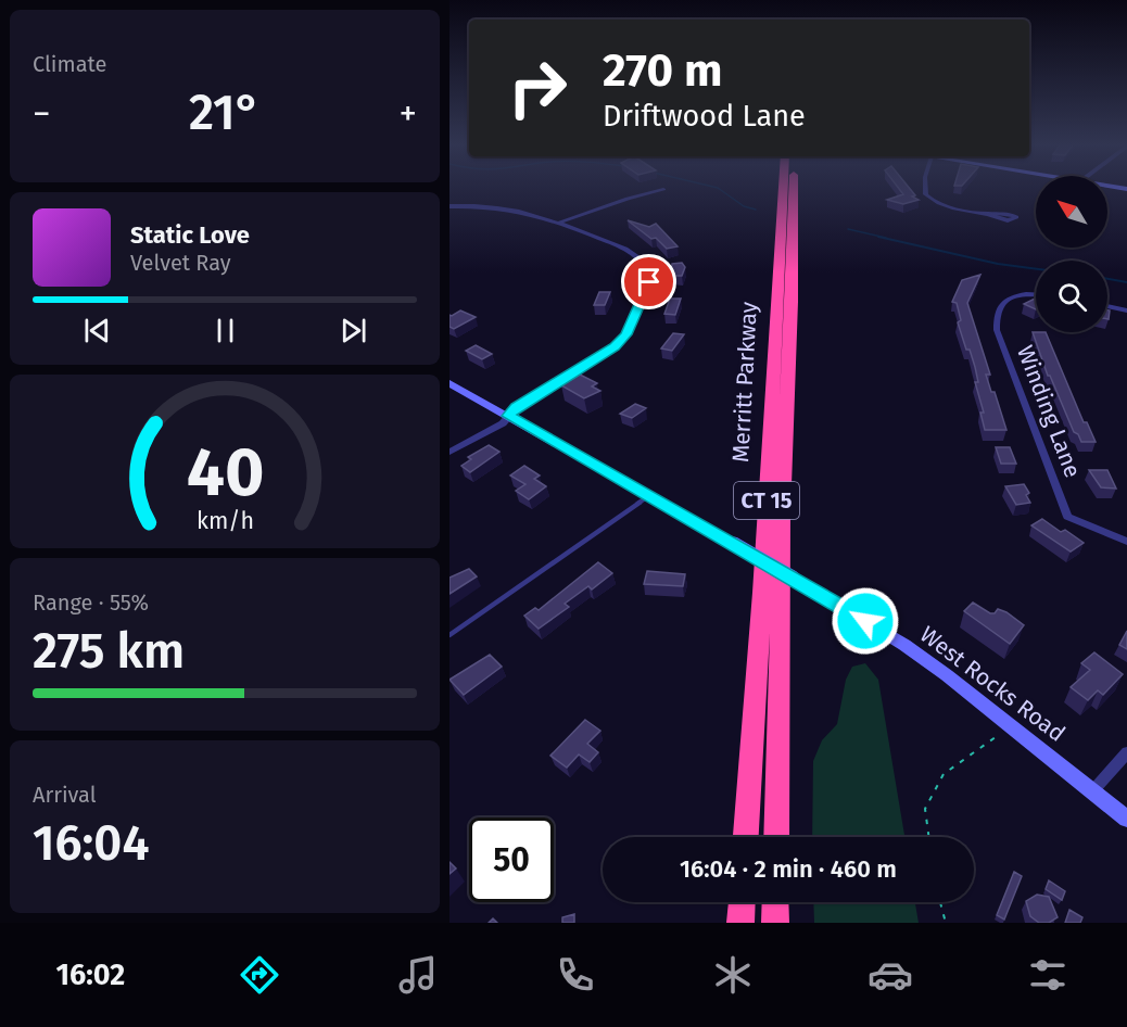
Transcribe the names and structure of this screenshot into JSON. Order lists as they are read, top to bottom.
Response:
{
  "streets": {
    "highway": ["Merritt Parkway", "CT 15"],
    "main road": ["West Rocks Road"],
    "street": ["Winding Lane"]
  },
  "north": "top left",
  "page": {
    "tile": [
      "Climate",
      ["Range · 55%", "275 km"],
      ["Arrival", "16:04"]
    ],
    "turn": ["270 m", "Driftwood Lane"],
    "heat": ["−", "21°", "+"],
    "song": ["Static Love", "Velvet Ray"],
    "limit": "50",
    "trip": "16:04 · 2 min · 460 m",
    "tabs": "16:02",
    "gauge": ["40", "km/h"]
  }
}
